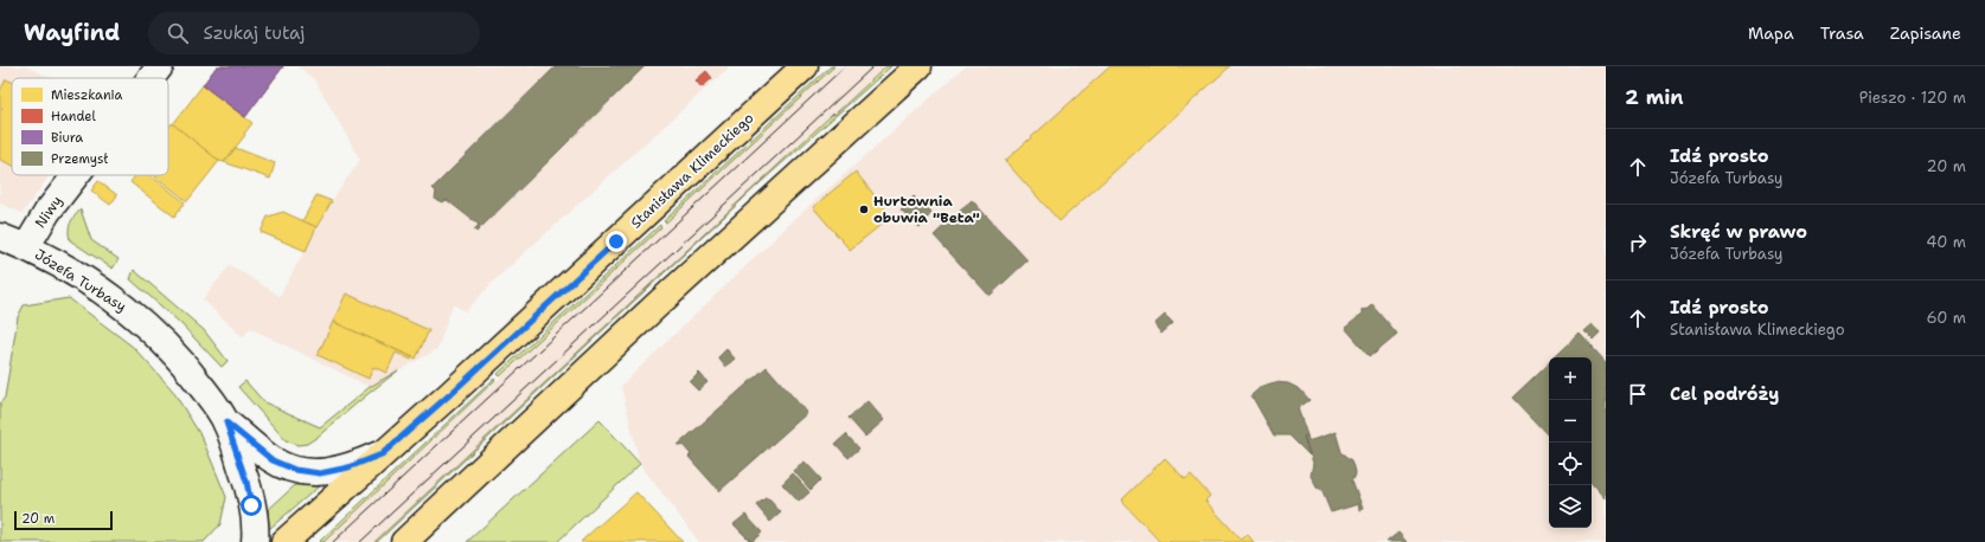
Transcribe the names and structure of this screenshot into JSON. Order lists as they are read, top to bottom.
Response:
{
  "streets": {
    "main road": ["Stanisława Klimeckiego"],
    "street": ["Niwy", "Józefa Turbasy"]
  },
  "crossings": [
    ["Stanisława Klimeckiego", "Józefa Turbasy"],
    ["Niwy", "Józefa Turbasy"]
  ],
  "places": ["Hurtownia obuwia \"Beta\""],
  "legend": [
    "Mieszkania",
    "Handel",
    "Biura",
    "Przemysł"
  ],
  "scale_bar": "20 m",
  "page": {
    "header": "Wayfind",
    "search": "Szukaj tutaj",
    "nav": ["Mapa", "Trasa", "Zapisane"],
    "heading": ["2 min", "Pieszo · 120 m"],
    "list": [
      ["Idź prosto", "Józefa Turbasy", "20 m"],
      ["Skręć w prawo", "Józefa Turbasy", "40 m"],
      ["Idź prosto", "Stanisława Klimeckiego", "60 m"],
      "Cel podróży"
    ],
    "map_buttons": ["+", "−"],
    "scale": "20 m"
  }
}
